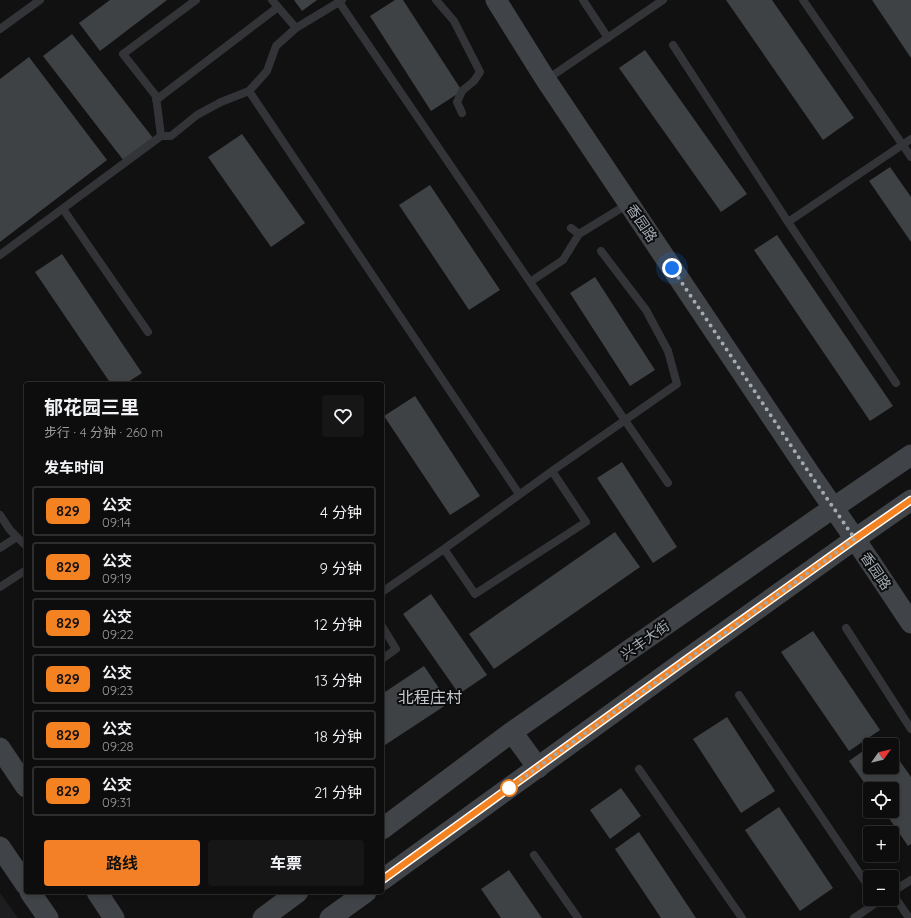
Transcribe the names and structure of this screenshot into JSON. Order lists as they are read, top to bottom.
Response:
{
  "streets": {
    "main road": ["香园路", "兴丰大街"]
  },
  "crossings": [
    ["香园路", "兴丰大街"]
  ],
  "districts": ["北程庄村"],
  "lines": ["bus line 829"],
  "north": "top right",
  "page": {
    "heading": [
      ["郁花园三里", "步行 · 4 分钟 · 260 m"],
      "发车时间"
    ],
    "list": [
      {
        "mark": "829",
        "name": "公交",
        "note": "09:14",
        "value": "4 分钟"
      },
      {
        "mark": "829",
        "name": "公交",
        "note": "09:19",
        "value": "9 分钟"
      },
      {
        "mark": "829",
        "name": "公交",
        "note": "09:22",
        "value": "12 分钟"
      },
      {
        "mark": "829",
        "name": "公交",
        "note": "09:23",
        "value": "13 分钟"
      },
      {
        "mark": "829",
        "name": "公交",
        "note": "09:28",
        "value": "18 分钟"
      },
      {
        "mark": "829",
        "name": "公交",
        "note": "09:31",
        "value": "21 分钟"
      }
    ],
    "map_buttons": ["+", "−"],
    "buttons": ["路线", "车票"]
  }
}
